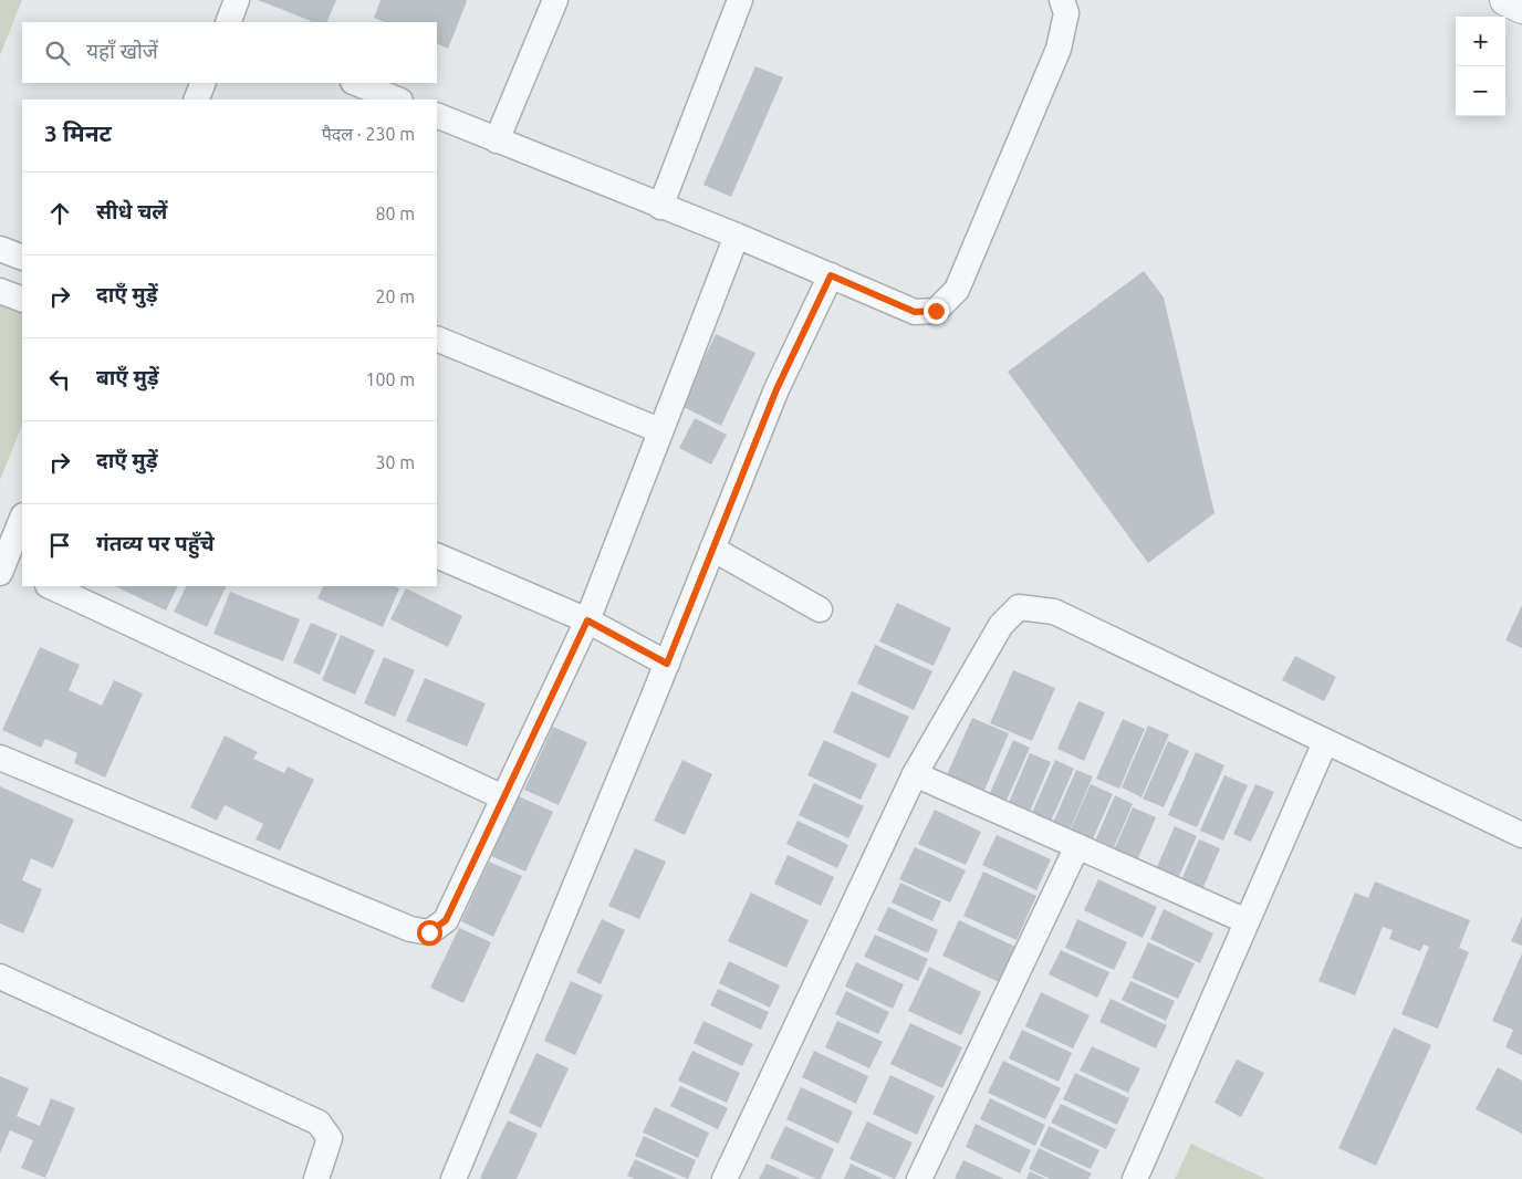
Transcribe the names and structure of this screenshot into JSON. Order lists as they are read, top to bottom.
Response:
{
  "page": {
    "map_buttons": ["+", "−"],
    "search": "यहाँ खोजें",
    "heading": ["3 मिनट", "पैदल · 230 m"],
    "list": [
      ["सीधे चलें", "80 m"],
      ["दाएँ मुड़ें", "20 m"],
      ["बाएँ मुड़ें", "100 m"],
      ["दाएँ मुड़ें", "30 m"],
      "गंतव्य पर पहुँचे"
    ]
  }
}
